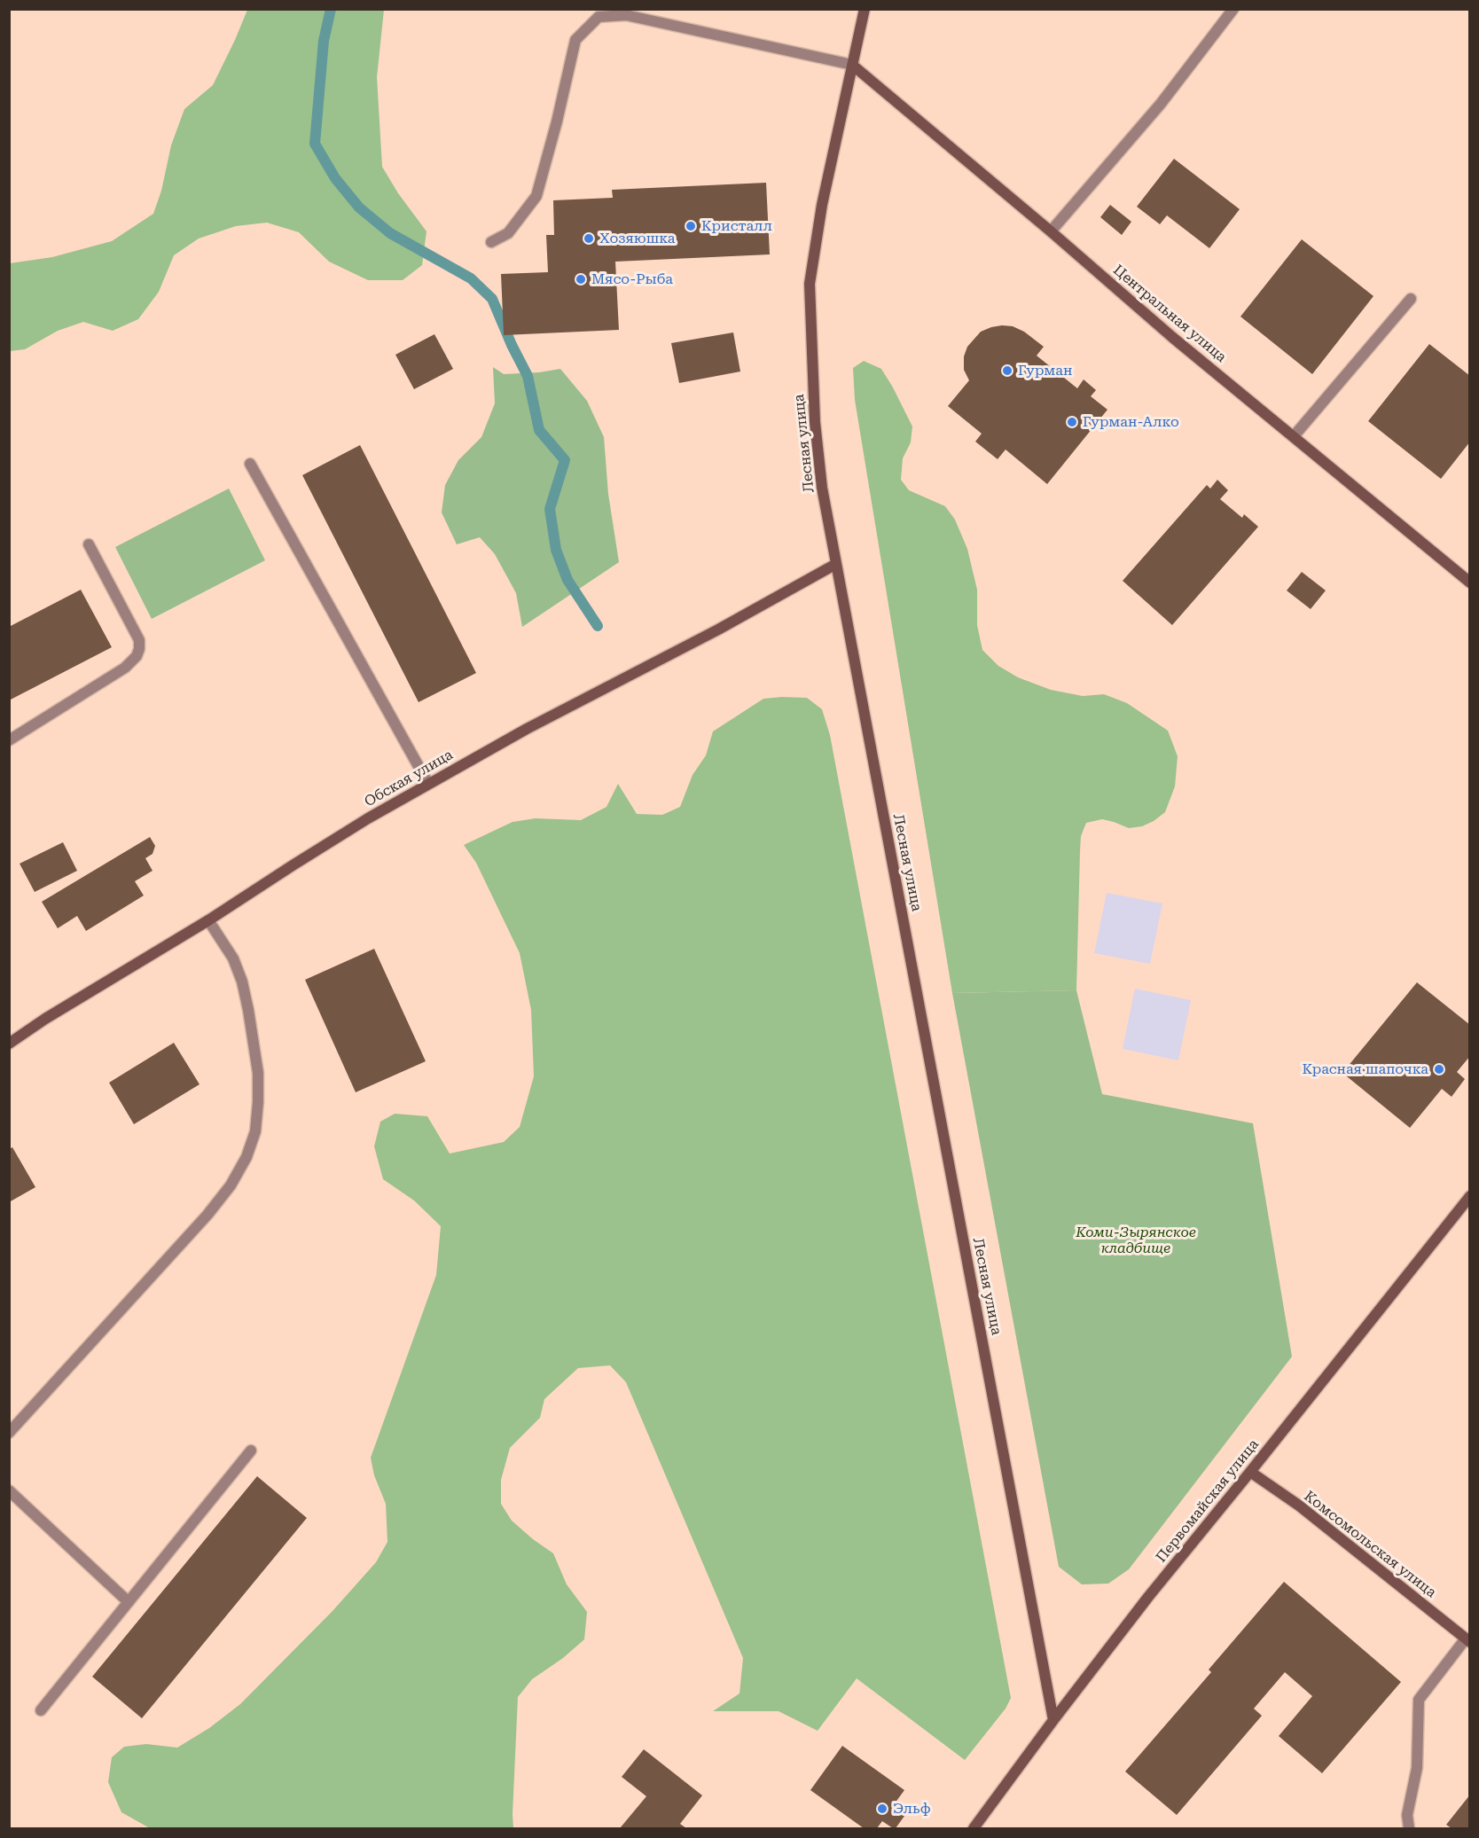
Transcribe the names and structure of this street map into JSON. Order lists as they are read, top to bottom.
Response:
{
  "streets": {
    "street": [
      "Центральная улица",
      "Лесная улица",
      "Обская улица",
      "Первомайская улица",
      "Комсомольская улица"
    ]
  },
  "crossings": [
    ["Центральная улица", "Лесная улица"],
    ["Лесная улица", "Обская улица"],
    ["Лесная улица", "Первомайская улица"],
    ["Первомайская улица", "Комсомольская улица"]
  ],
  "parks": ["Коми-Зырянское кладбище"],
  "places": [
    "Кристалл",
    "Хозяюшка",
    "Мясо-Рыба",
    "Гурман",
    "Гурман-Алко",
    "Красная шапочка",
    "Эльф"
  ]
}
